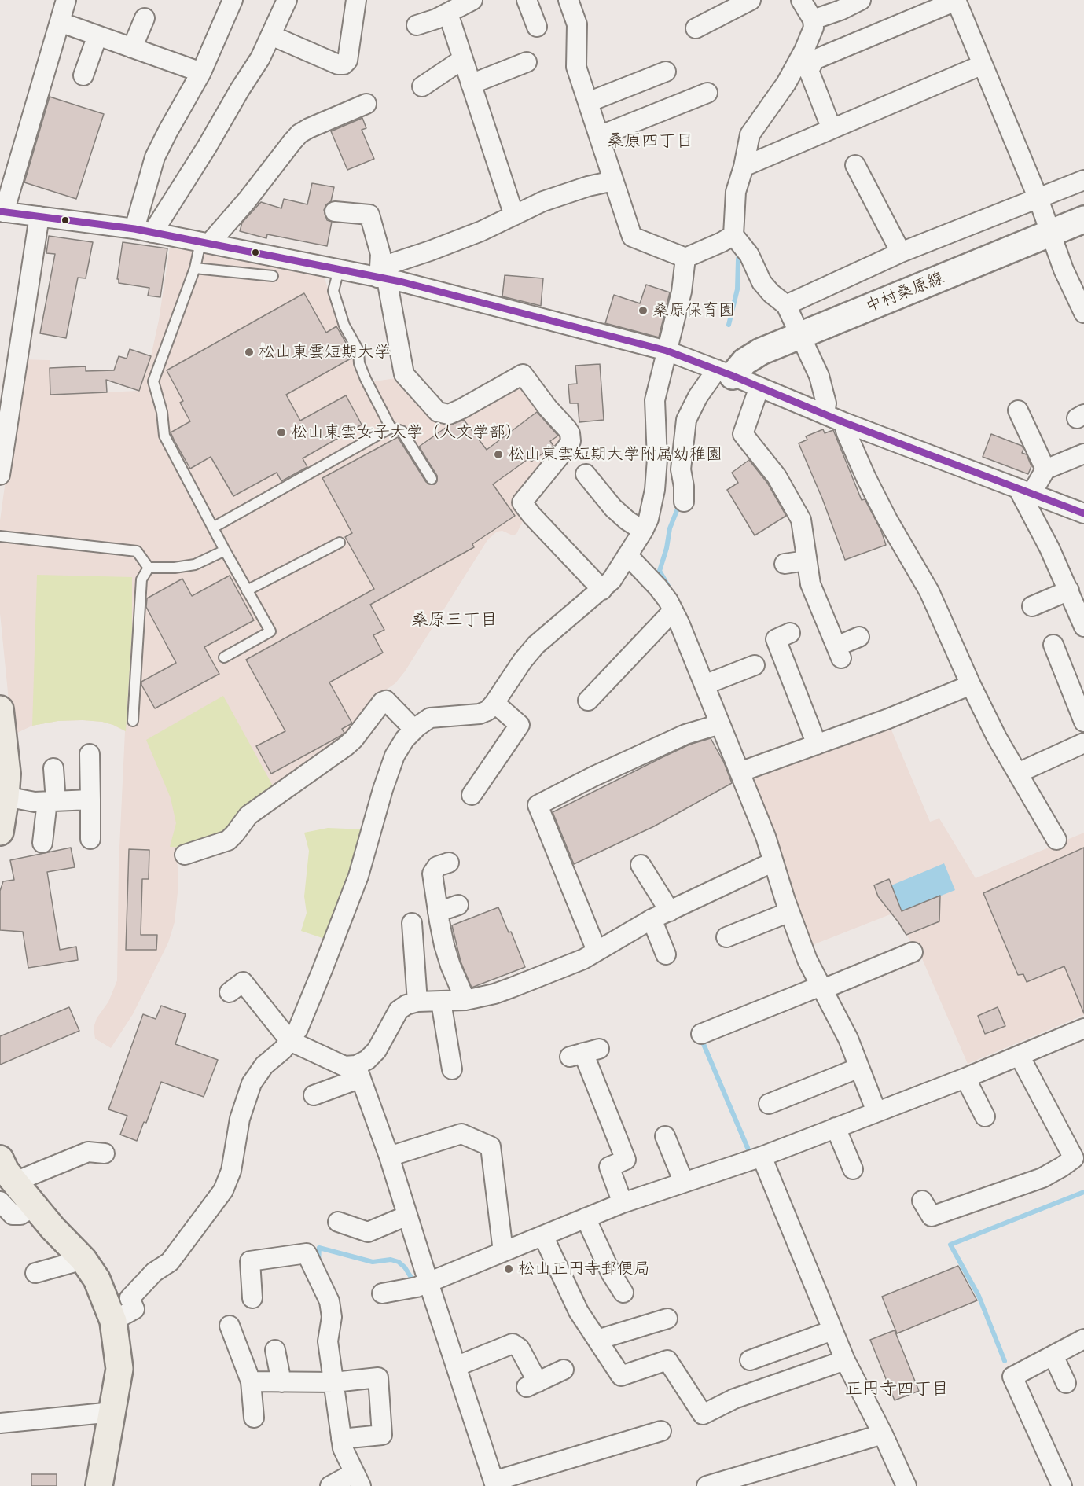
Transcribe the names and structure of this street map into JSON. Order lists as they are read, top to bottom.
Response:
{
  "streets": {
    "street": ["中村桑原線"]
  },
  "districts": ["桑原四丁目", "桑原三丁目", "正円寺四丁目"],
  "places": [
    "桑原保育園",
    "松山東雲短期大学",
    "松山東雲女子大学（人文学部）",
    "松山東雲短期大学附属幼稚園",
    "松山正円寺郵便局"
  ]
}
